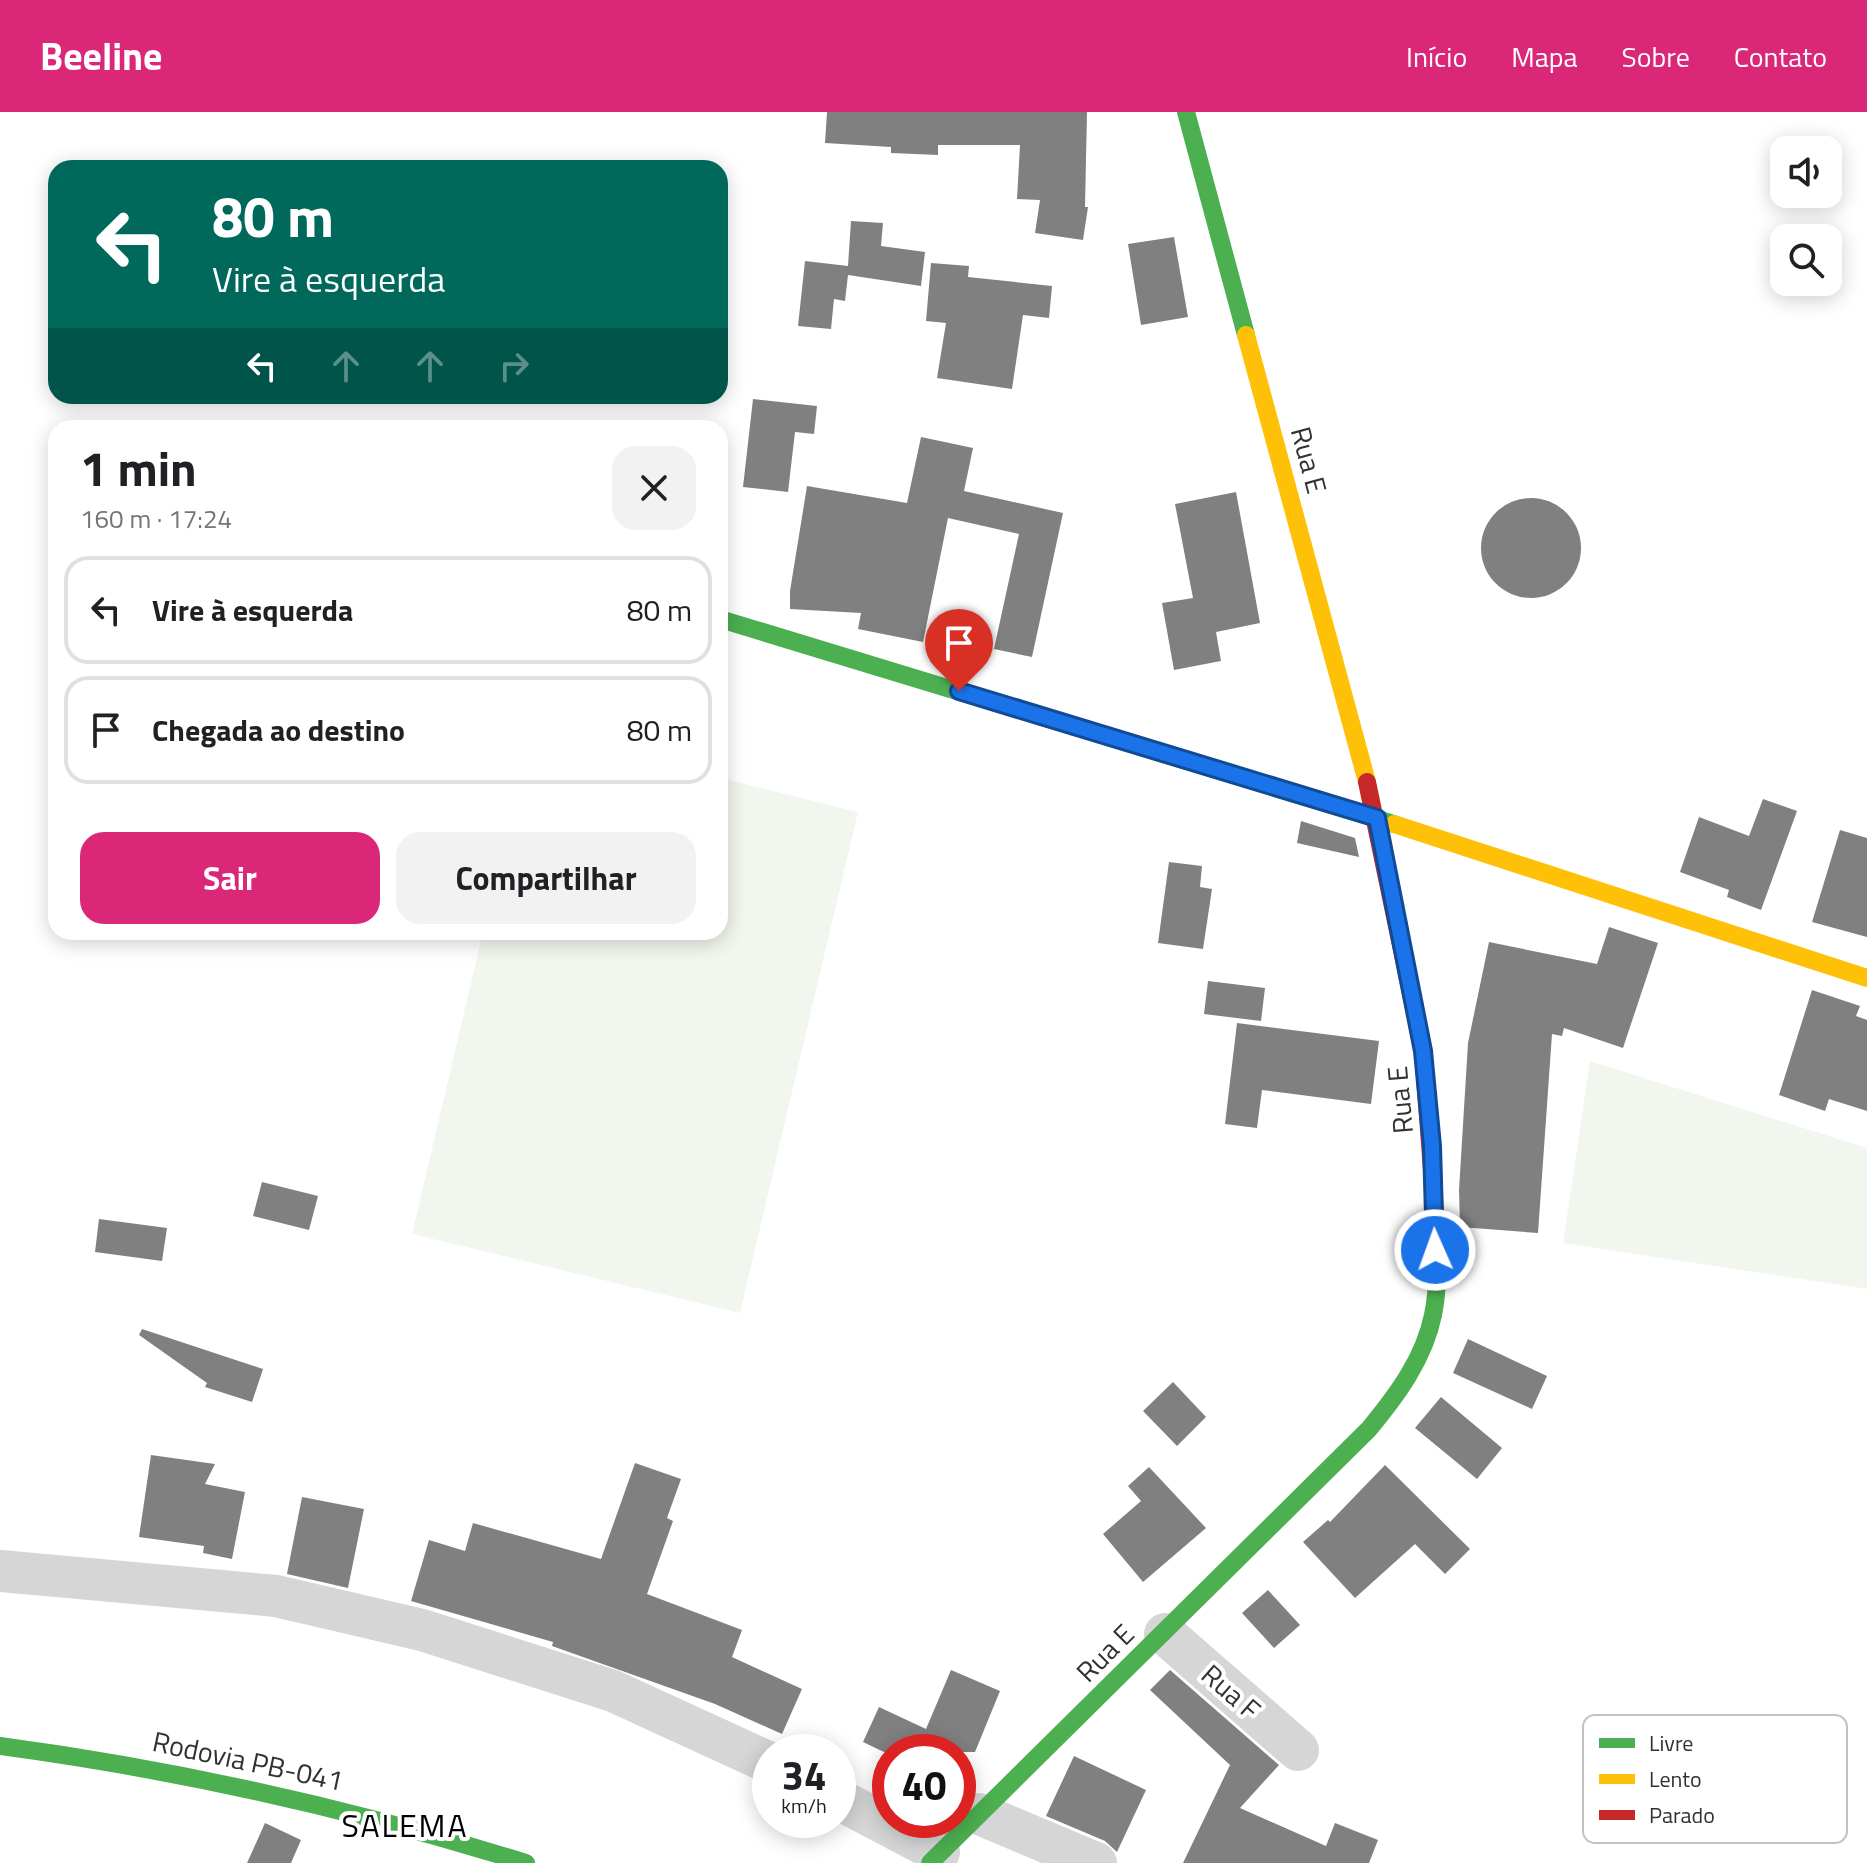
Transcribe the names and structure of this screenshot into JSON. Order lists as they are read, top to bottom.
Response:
{
  "streets": {
    "street": ["Rua E", "Rua F", "Rodovia PB-041"]
  },
  "crossings": [
    ["Rua E", "Rua F"]
  ],
  "districts": ["SALEMA"],
  "legend": ["Livre", "Lento", "Parado"],
  "page": {
    "header": "Beeline",
    "nav": [
      "Início",
      "Mapa",
      "Sobre",
      "Contato"
    ],
    "turn": ["80 m", "Vire à esquerda"],
    "heading": ["1 min", "160 m · 17:24"],
    "list": [
      {
        "name": "Vire à esquerda",
        "value": "80 m"
      },
      {
        "name": "Chegada ao destino",
        "value": "80 m"
      }
    ],
    "buttons": ["Sair", "Compartilhar"],
    "speed": "34 km/h",
    "limit": "40"
  }
}
